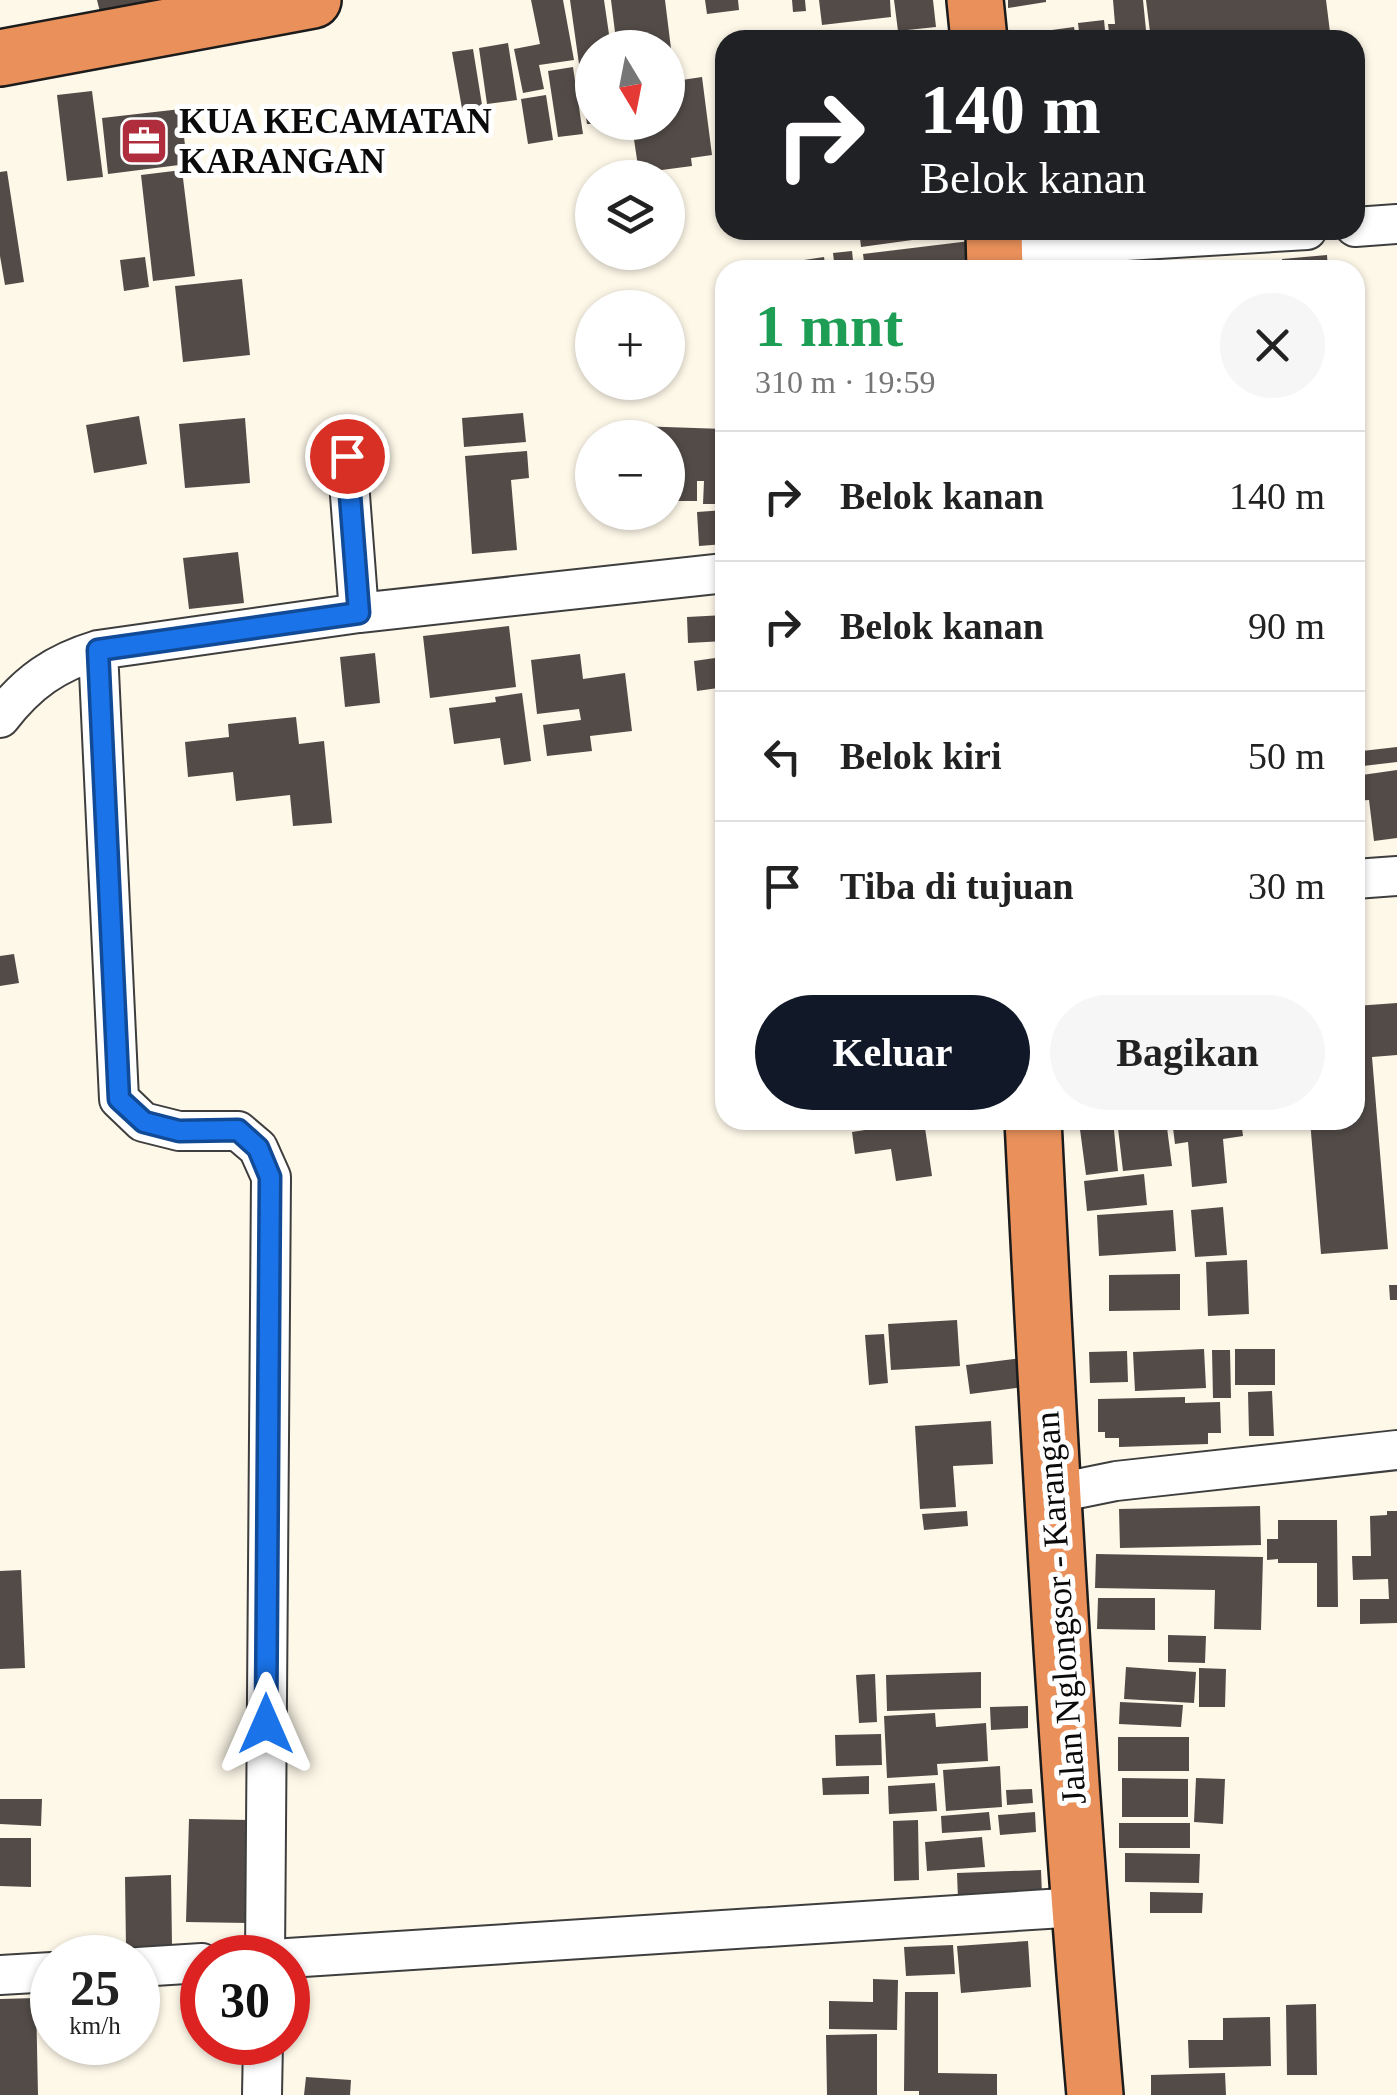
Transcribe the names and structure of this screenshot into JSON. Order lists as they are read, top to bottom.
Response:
{
  "streets": {
    "highway": ["Jalan Nglongsor - Karangan"]
  },
  "places": {
    "office": ["KUA KECAMATAN KARANGAN"]
  },
  "north": "bottom",
  "page": {
    "map_buttons": ["+", "−"],
    "turn": ["140 m", "Belok kanan"],
    "heading": ["1 mnt", "310 m · 19:59"],
    "list": [
      {
        "name": "Belok kanan",
        "value": "140 m"
      },
      {
        "name": "Belok kanan",
        "value": "90 m"
      },
      {
        "name": "Belok kiri",
        "value": "50 m"
      },
      {
        "name": "Tiba di tujuan",
        "value": "30 m"
      }
    ],
    "buttons": ["Keluar", "Bagikan"],
    "speed": "25 km/h",
    "limit": "30"
  }
}
